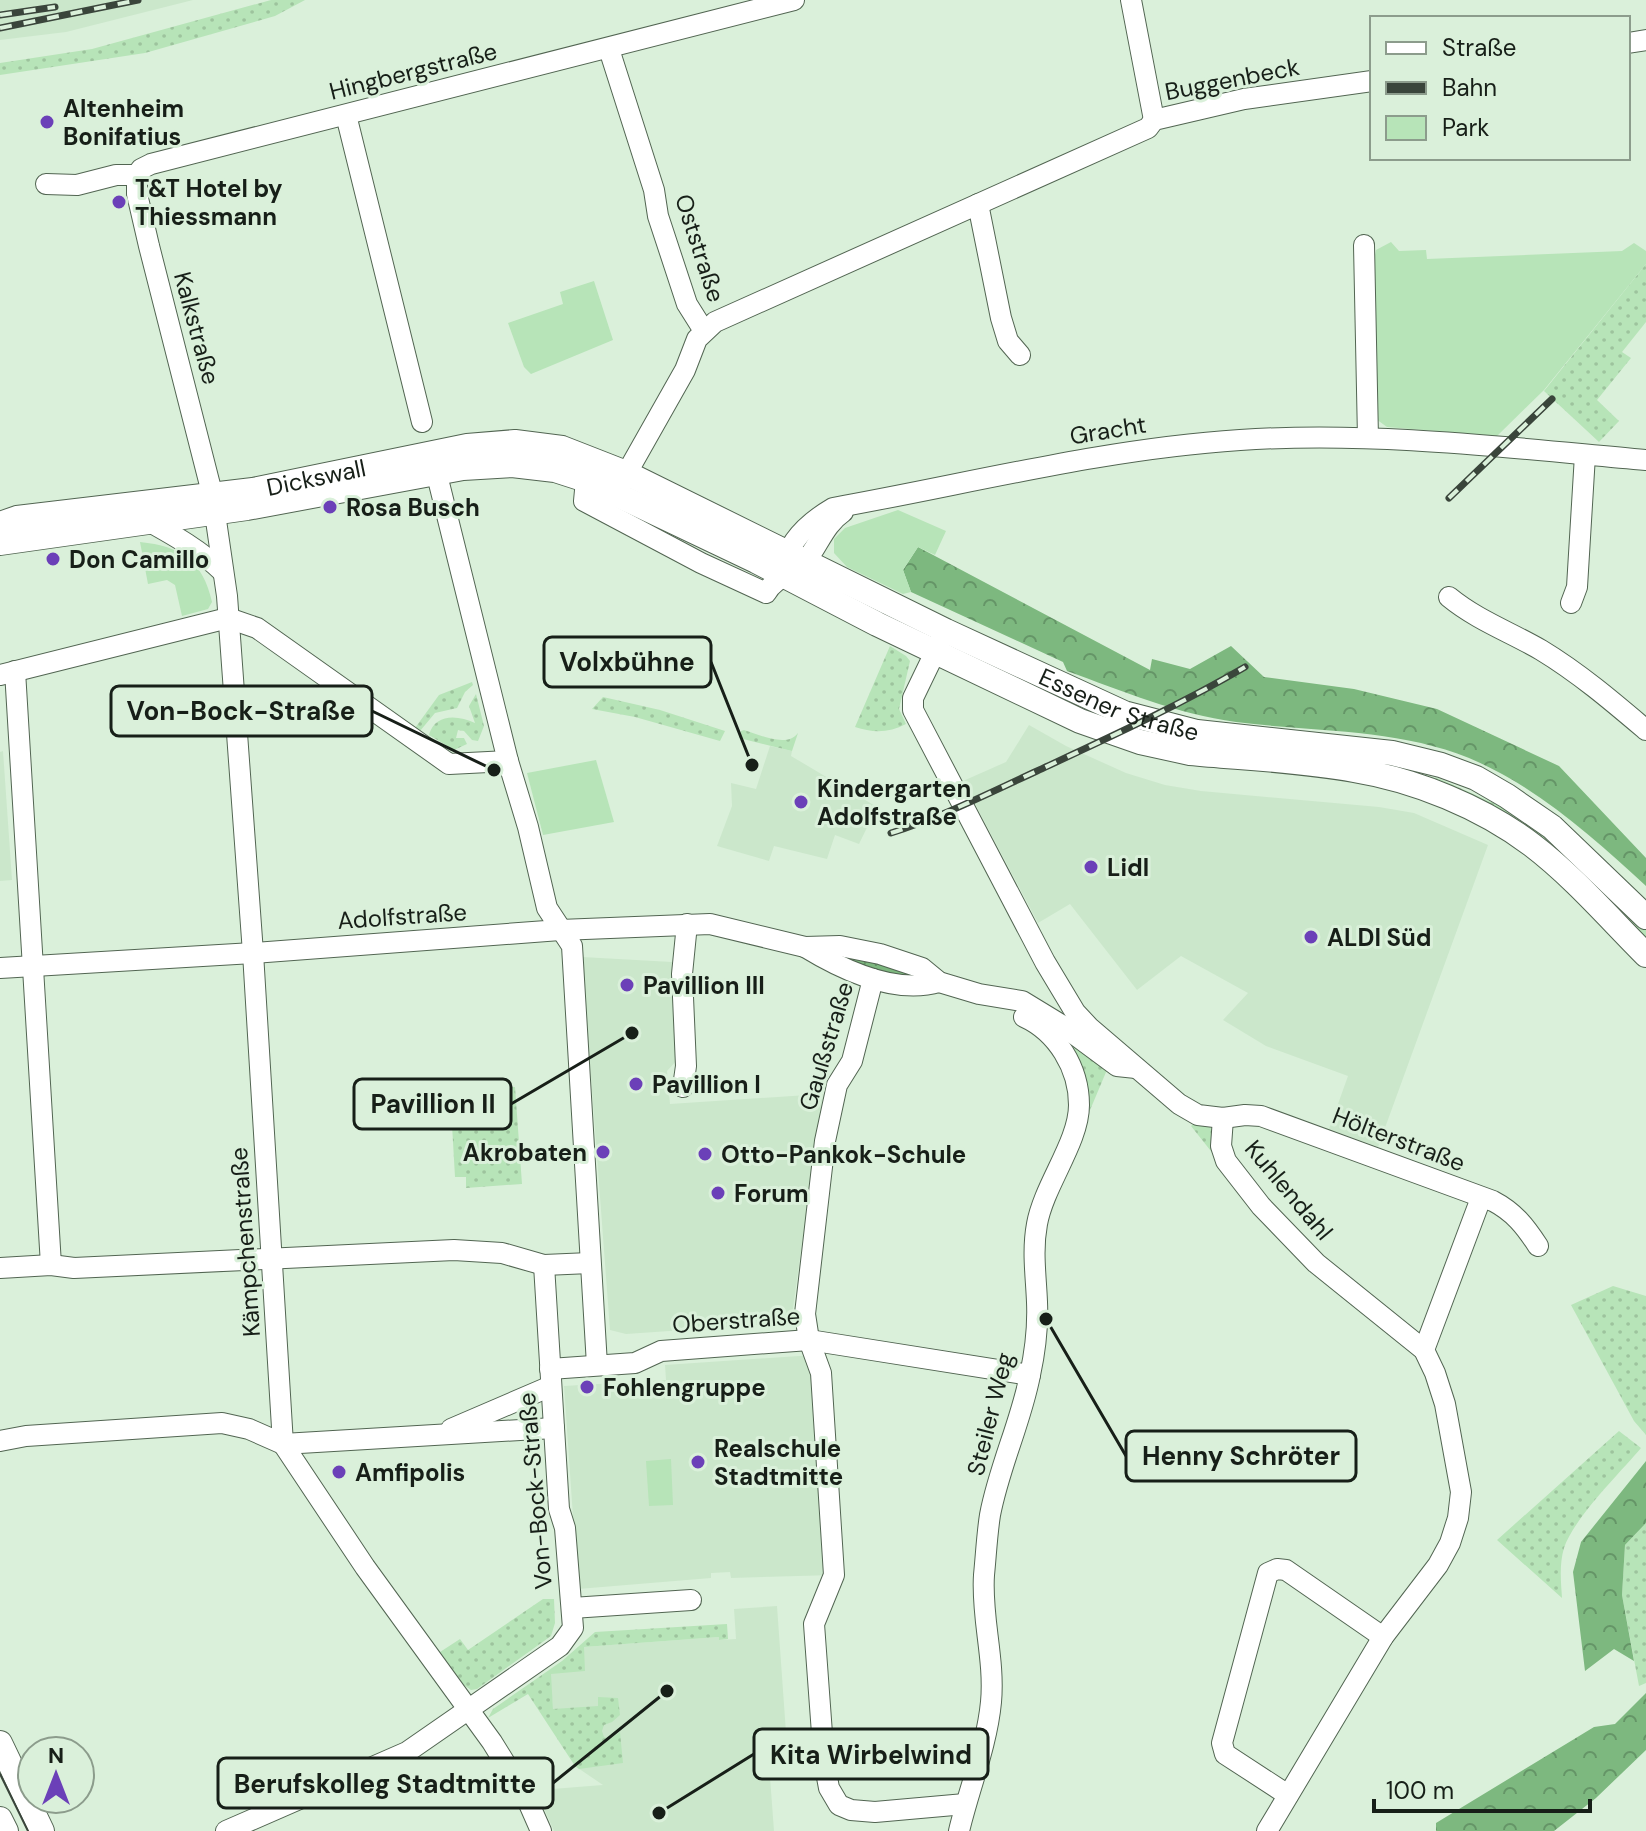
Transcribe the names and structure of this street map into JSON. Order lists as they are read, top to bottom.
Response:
{
  "streets": {
    "main road": ["Dickswall", "Essener Straße"],
    "street": [
      "Hingbergstraße",
      "Buggenbeck",
      "Oststraße",
      "Kalkstraße",
      "Gracht",
      "Adolfstraße",
      "Gaußstraße",
      "Hölterstraße",
      "Kuhlendahl",
      "Kämpchenstraße",
      "Oberstraße",
      "Steiler Weg",
      "Von-Bock-Straße"
    ]
  },
  "crossings": [
    ["Hingbergstraße", "Oststraße"],
    ["Hingbergstraße", "Kalkstraße"],
    ["Buggenbeck", "Oststraße"],
    ["Oststraße", "Dickswall"],
    ["Oststraße", "Essener Straße"],
    ["Kalkstraße", "Dickswall"],
    ["Kalkstraße", "Kämpchenstraße"],
    ["Gracht", "Essener Straße"],
    ["Dickswall", "Essener Straße"],
    ["Dickswall", "Kämpchenstraße"],
    ["Adolfstraße", "Gaußstraße"],
    ["Adolfstraße", "Kämpchenstraße"],
    ["Adolfstraße", "Steiler Weg"],
    ["Gaußstraße", "Oberstraße"],
    ["Gaußstraße", "Steiler Weg"],
    ["Hölterstraße", "Kuhlendahl"],
    ["Oberstraße", "Steiler Weg"],
    ["Oberstraße", "Von-Bock-Straße"]
  ],
  "places": [
    "Altenheim Bonifatius",
    "T&T Hotel by Thiessmann",
    "Rosa Busch",
    "Don Camillo",
    "Volxbühne",
    "Von-Bock-Straße",
    "Kindergarten Adolfstraße",
    "Lidl",
    "ALDI Süd",
    "Pavillion III",
    "Pavillion II",
    "Pavillion I",
    "Akrobaten",
    "Otto-Pankok-Schule",
    "Forum",
    "Henny Schröter",
    "Fohlengruppe",
    "Realschule Stadtmitte",
    "Amfipolis",
    "Berufskolleg Stadtmitte",
    "Kita Wirbelwind"
  ],
  "legend": ["Straße", "Bahn", "Park"],
  "scale_bar": "100 m",
  "north": "top"
}
